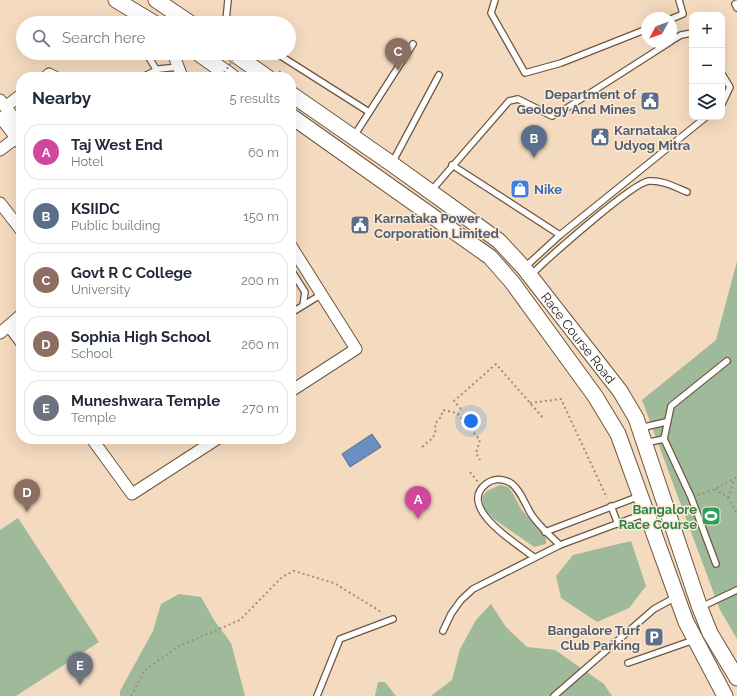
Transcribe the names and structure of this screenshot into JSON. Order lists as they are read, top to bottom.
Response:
{
  "streets": {
    "main road": ["Race Course Road"]
  },
  "places": {
    "public building": ["Department of Geology And Mines", "Karnataka Udyog Mitra", "Karnataka Power Corporation Limited"],
    "shop": ["Nike"],
    "sports": ["Bangalore Race Course"],
    "parking": ["Bangalore Turf Club Parking"]
  },
  "north": "bottom left",
  "page": {
    "map_buttons": ["+", "−"],
    "search": "Search here",
    "pins": [
      "C",
      "B",
      "D",
      "A",
      "E"
    ],
    "heading": ["Nearby", "5 results"],
    "list": [
      {
        "mark": "A",
        "name": "Taj West End",
        "note": "Hotel",
        "value": "60 m"
      },
      {
        "mark": "B",
        "name": "KSIIDC",
        "note": "Public building",
        "value": "150 m"
      },
      {
        "mark": "C",
        "name": "Govt R C College",
        "note": "University",
        "value": "200 m"
      },
      {
        "mark": "D",
        "name": "Sophia High School",
        "note": "School",
        "value": "260 m"
      },
      {
        "mark": "E",
        "name": "Muneshwara Temple",
        "note": "Temple",
        "value": "270 m"
      }
    ]
  }
}
